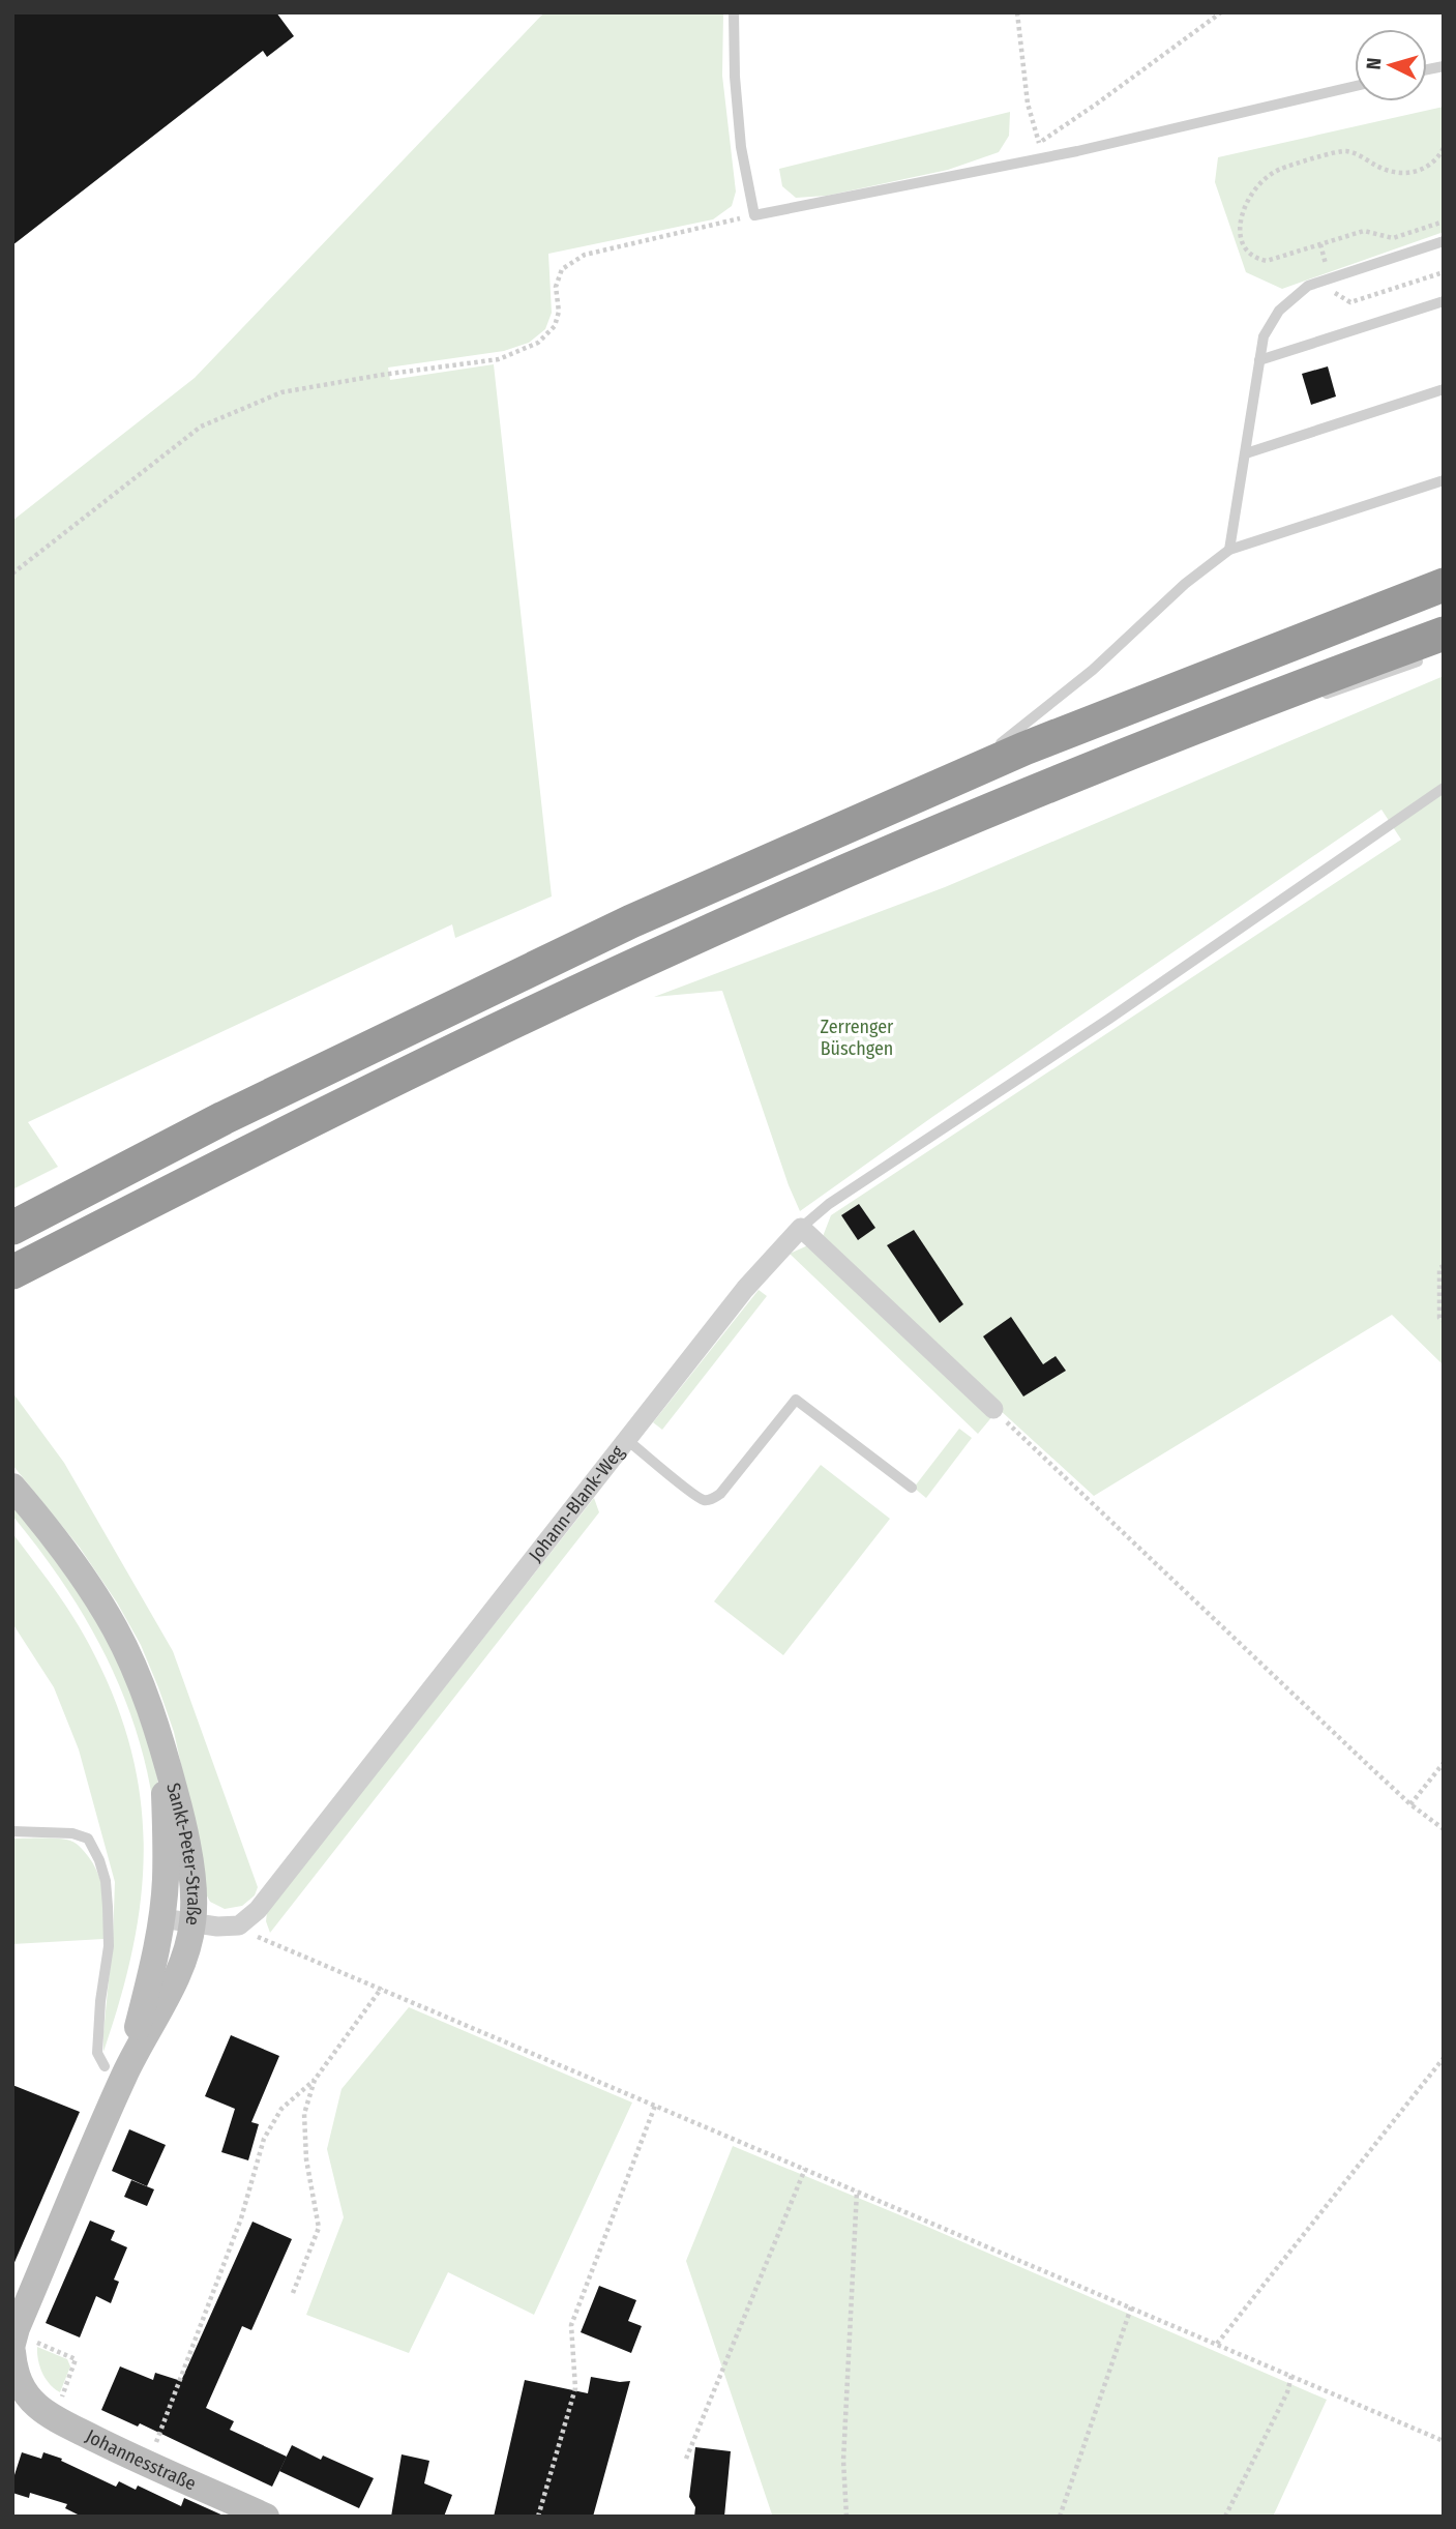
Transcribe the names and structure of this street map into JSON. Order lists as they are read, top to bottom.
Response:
{
  "streets": {
    "street": ["Johann-Blank-Weg", "Sankt-Peter-Straße", "Johannesstraße"]
  },
  "parks": ["Zerrenger Büschgen"],
  "north": "left"
}
